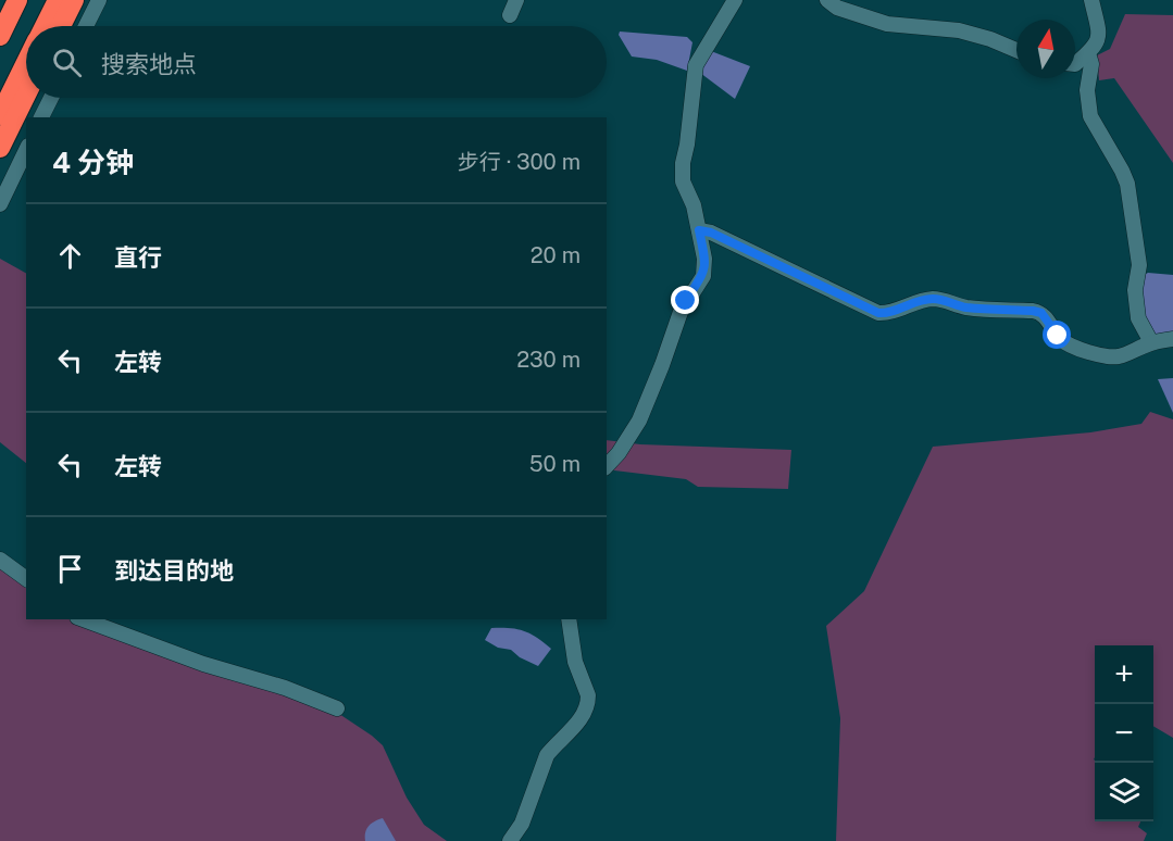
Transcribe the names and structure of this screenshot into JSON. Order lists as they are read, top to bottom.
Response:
{
  "north": "top",
  "page": {
    "search": "搜索地点",
    "heading": ["4 分钟", "步行 · 300 m"],
    "list": [
      ["直行", "20 m"],
      ["左转", "230 m"],
      ["左转", "50 m"],
      "到达目的地"
    ],
    "map_buttons": ["+", "−"]
  }
}
